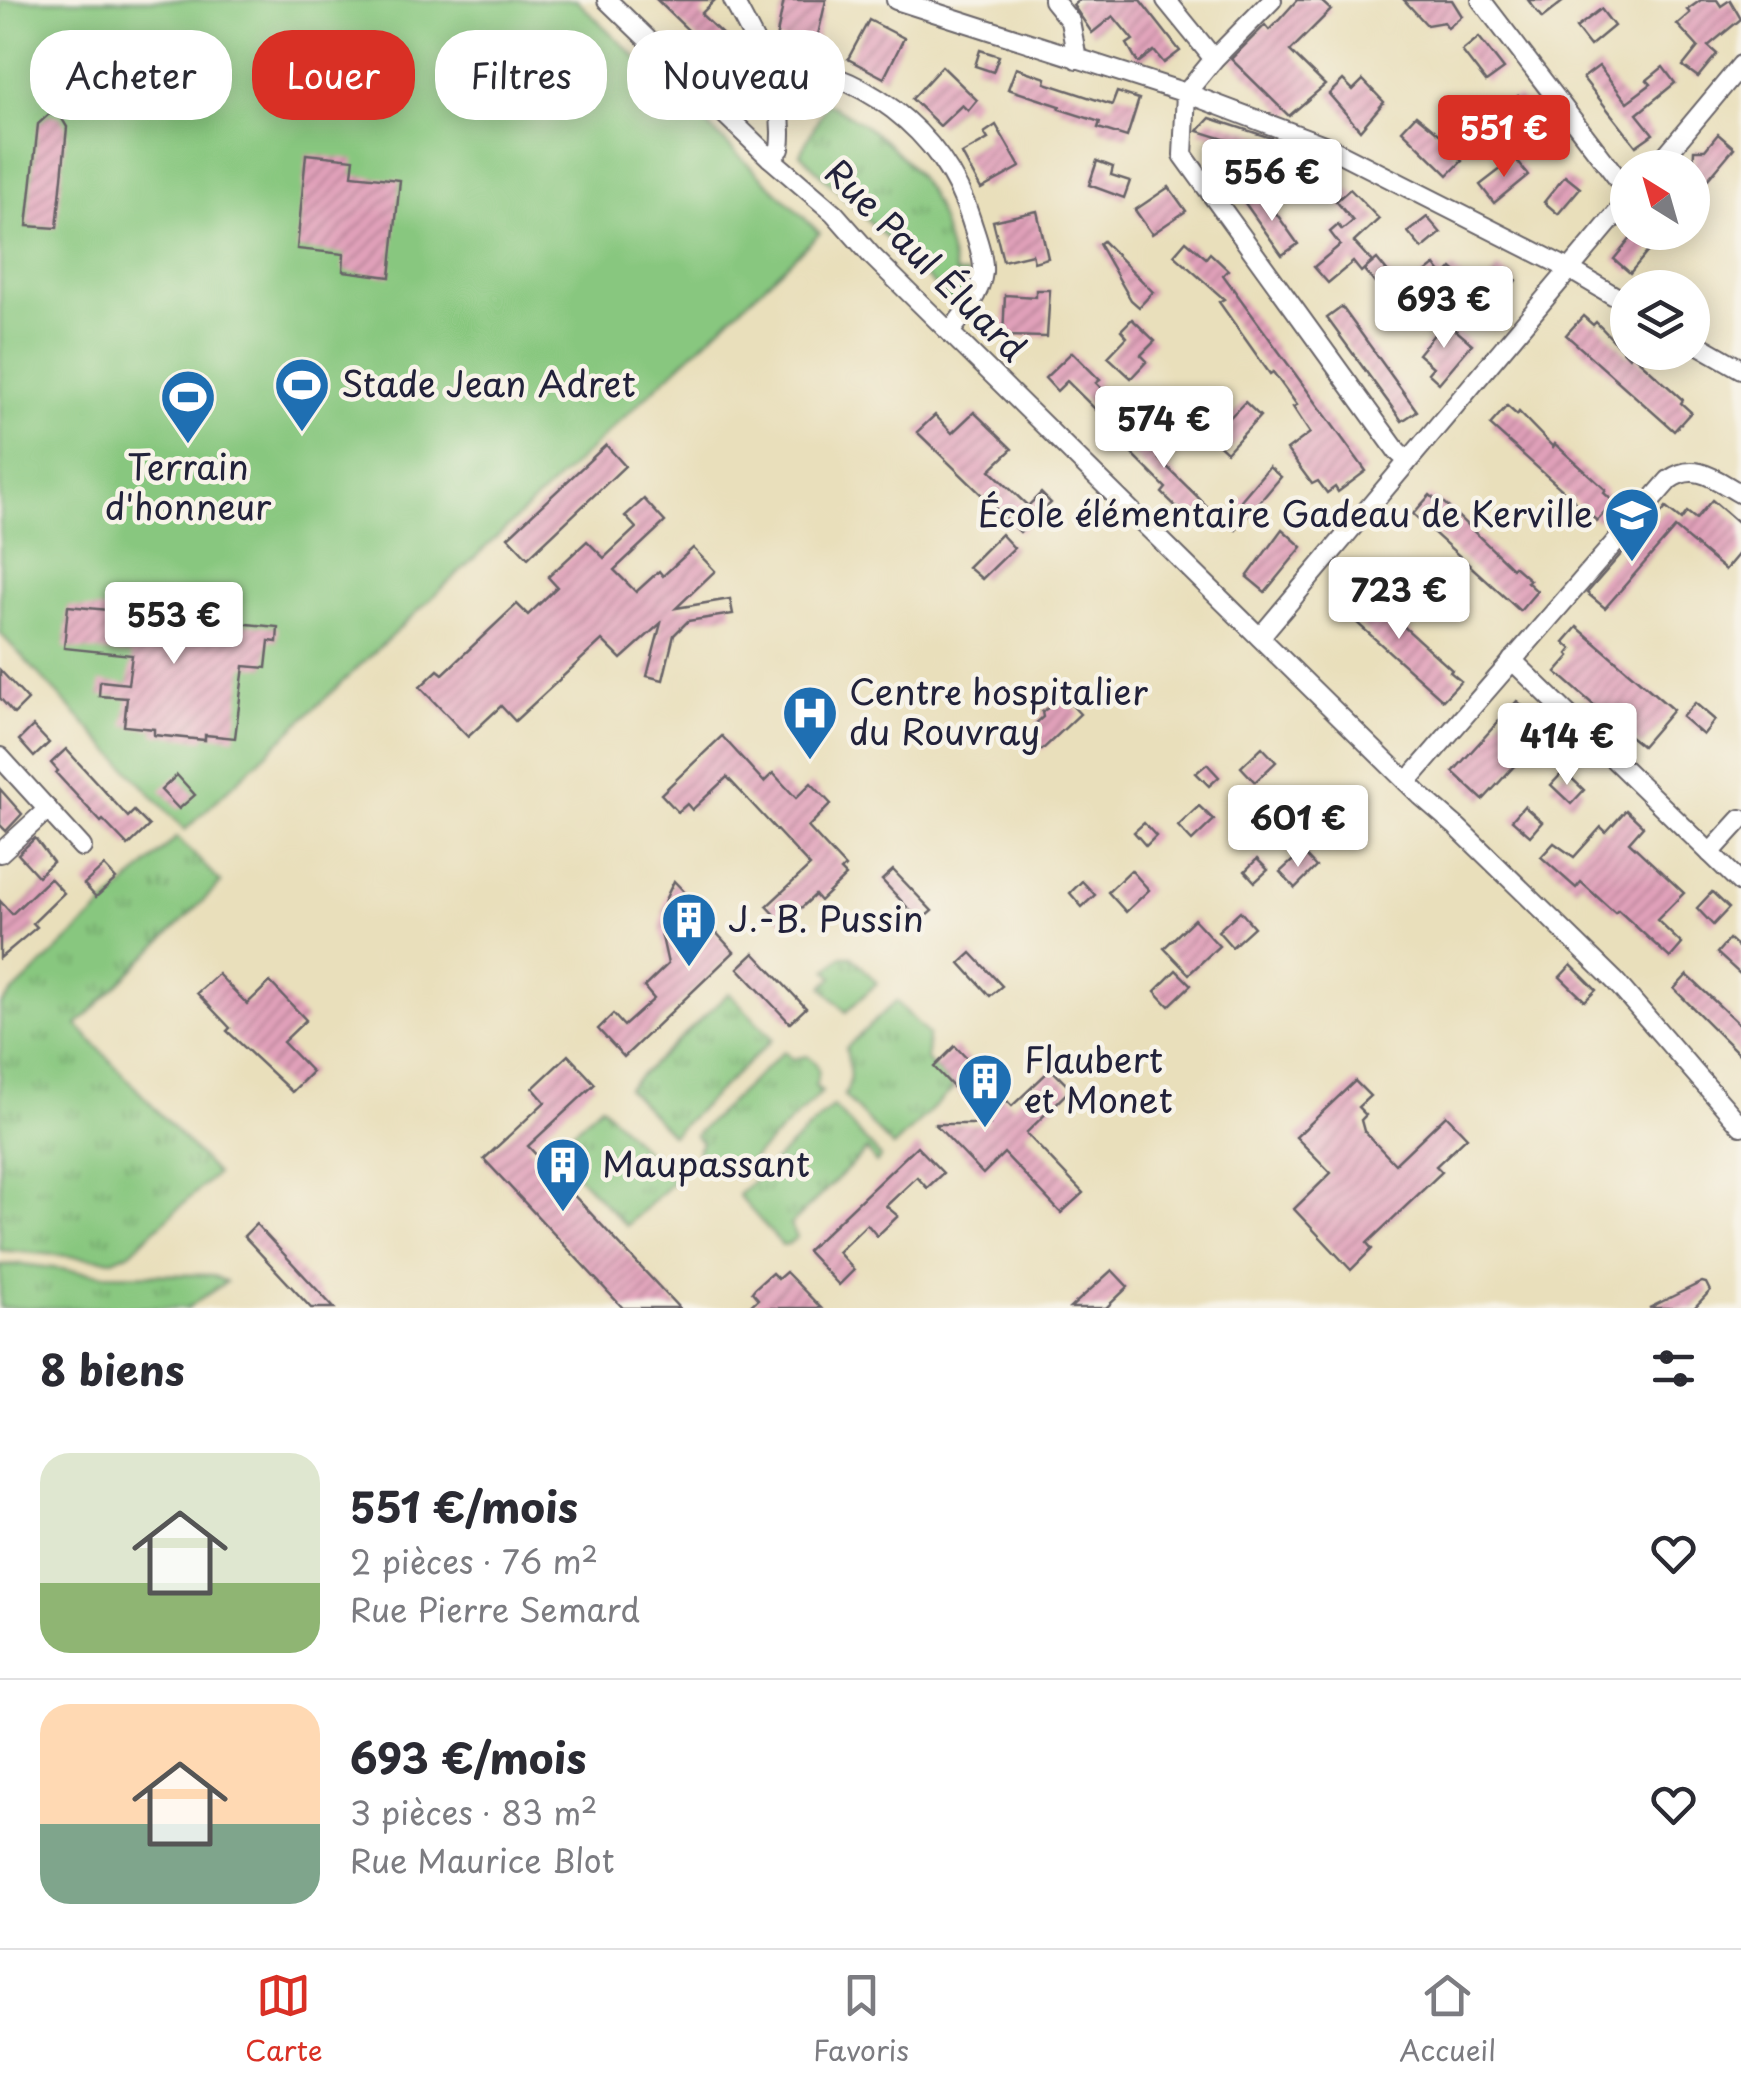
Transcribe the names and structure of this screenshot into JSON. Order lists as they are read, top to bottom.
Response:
{
  "streets": {
    "street": ["Rue Paul Éluard"]
  },
  "places": {
    "sports": ["Stade Jean Adret", "Terrain d'honneur"],
    "school or university": ["École élémentaire Gadeau de Kerville"],
    "hospital": ["Centre hospitalier du Rouvray"],
    "building": ["J.-B. Pussin", "Flaubert et Monet", "Maupassant"]
  },
  "north": "top left",
  "page": {
    "chip": [
      "Acheter",
      "Louer",
      "Filtres",
      "Nouveau"
    ],
    "price": [
      "551 €",
      "556 €",
      "693 €",
      "574 €",
      "723 €",
      "553 €",
      "414 €",
      "601 €"
    ],
    "heading": "8 biens",
    "list": [
      {
        "name": "551 €/mois",
        "note": "2 pièces · 76 m² · Rue Pierre Semard"
      },
      {
        "name": "693 €/mois",
        "note": "3 pièces · 83 m² · Rue Maurice Blot"
      }
    ],
    "tabs": ["Carte", "Favoris", "Accueil"]
  }
}
